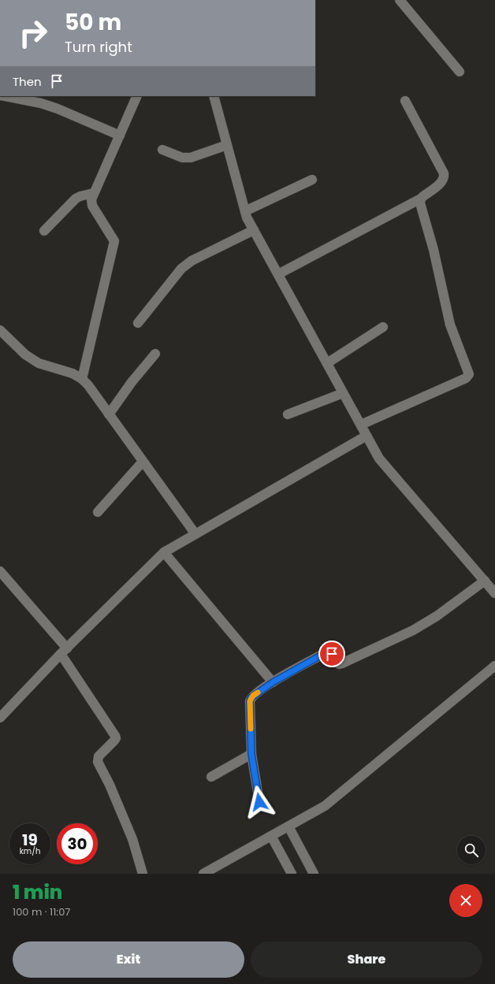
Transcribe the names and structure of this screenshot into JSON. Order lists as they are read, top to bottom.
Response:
{
  "page": {
    "turn": ["50 m", "Turn right"],
    "then": "Then",
    "speed": "19 km/h",
    "limit": "30",
    "heading": ["1 min", "100 m · 11:07"],
    "buttons": ["Exit", "Share"]
  }
}
